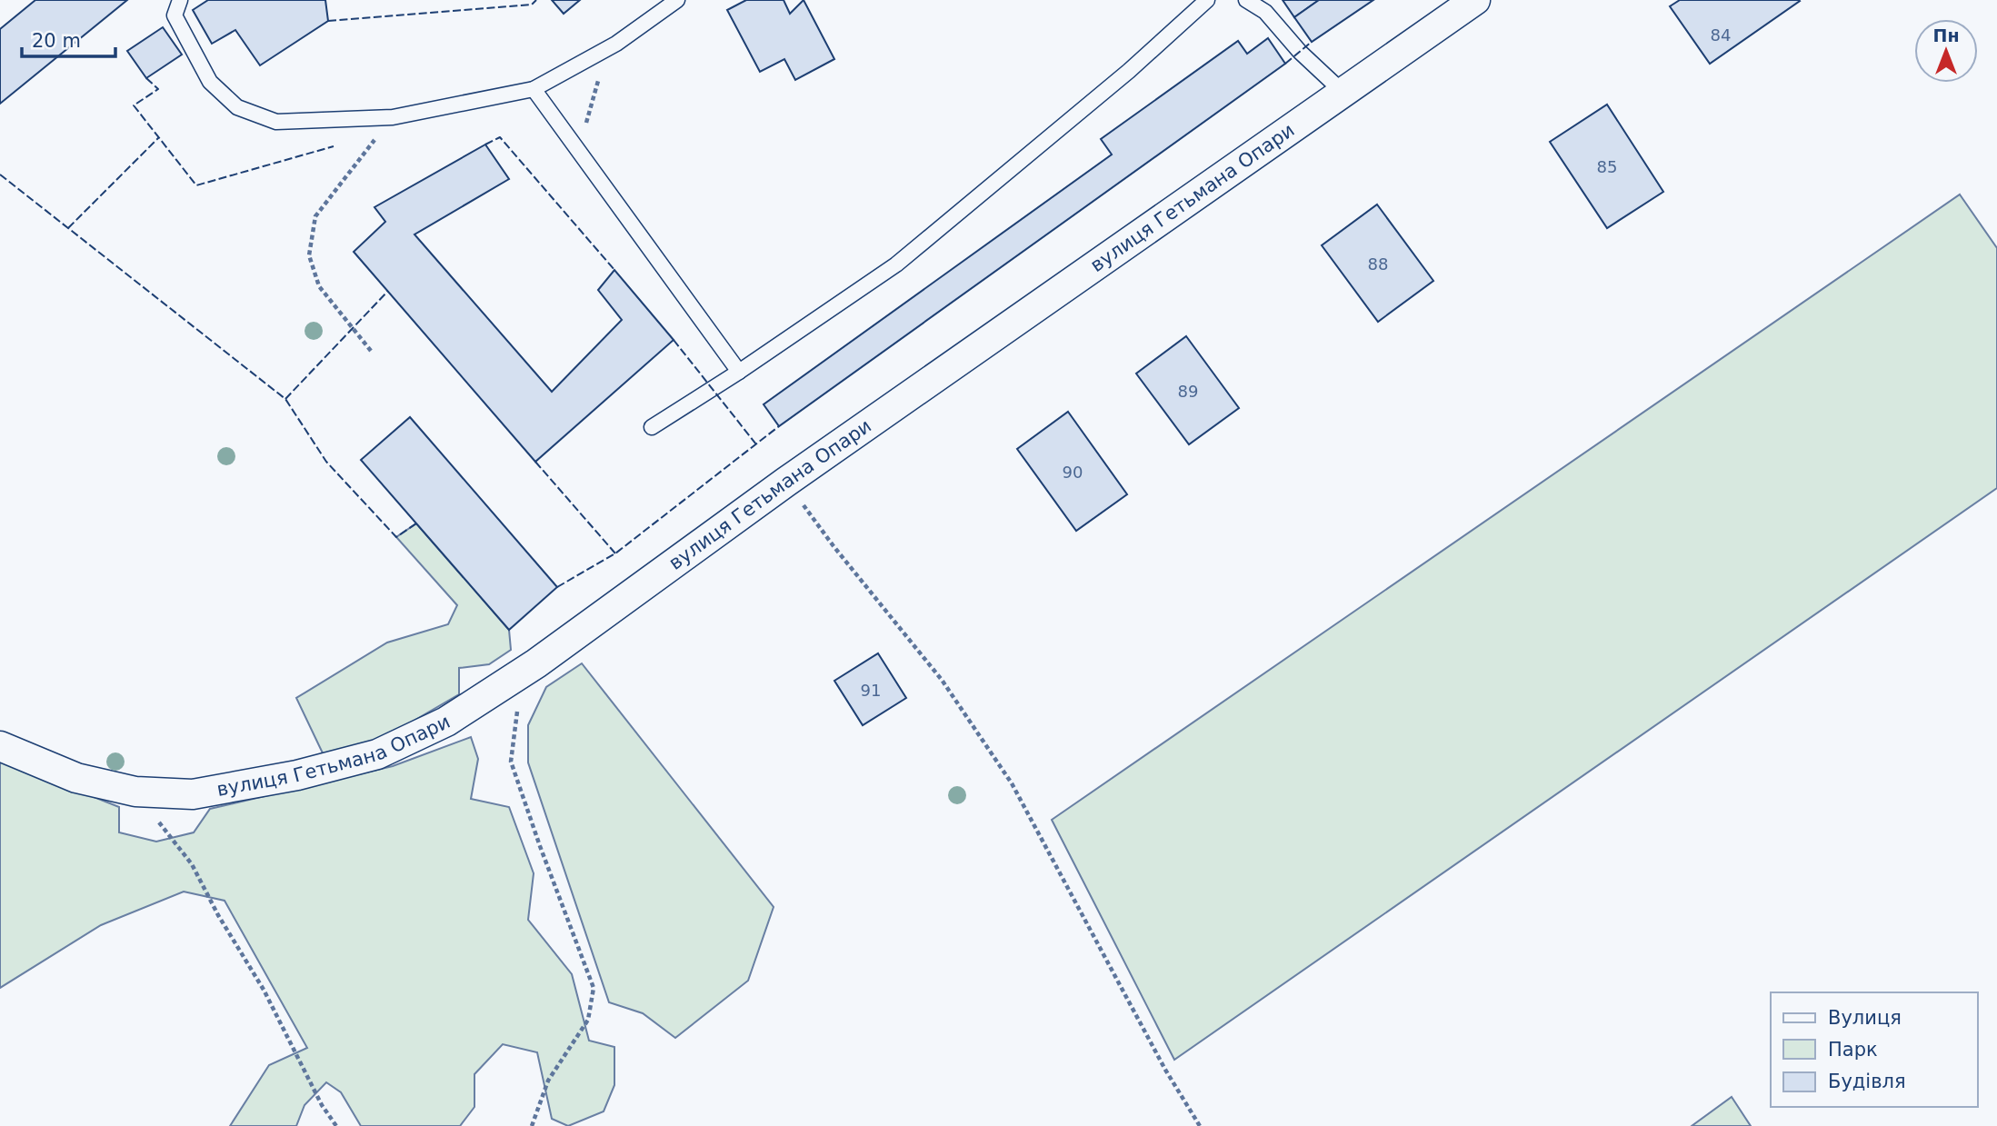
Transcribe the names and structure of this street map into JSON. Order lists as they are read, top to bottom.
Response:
{
  "streets": {
    "street": ["вулиця Гетьмана Опари"]
  },
  "house_numbers": [
    "84",
    "85",
    "88",
    "89",
    "90",
    "91"
  ],
  "legend": ["Вулиця", "Парк", "Будівля"],
  "scale_bar": "20 m",
  "north": "top"
}
